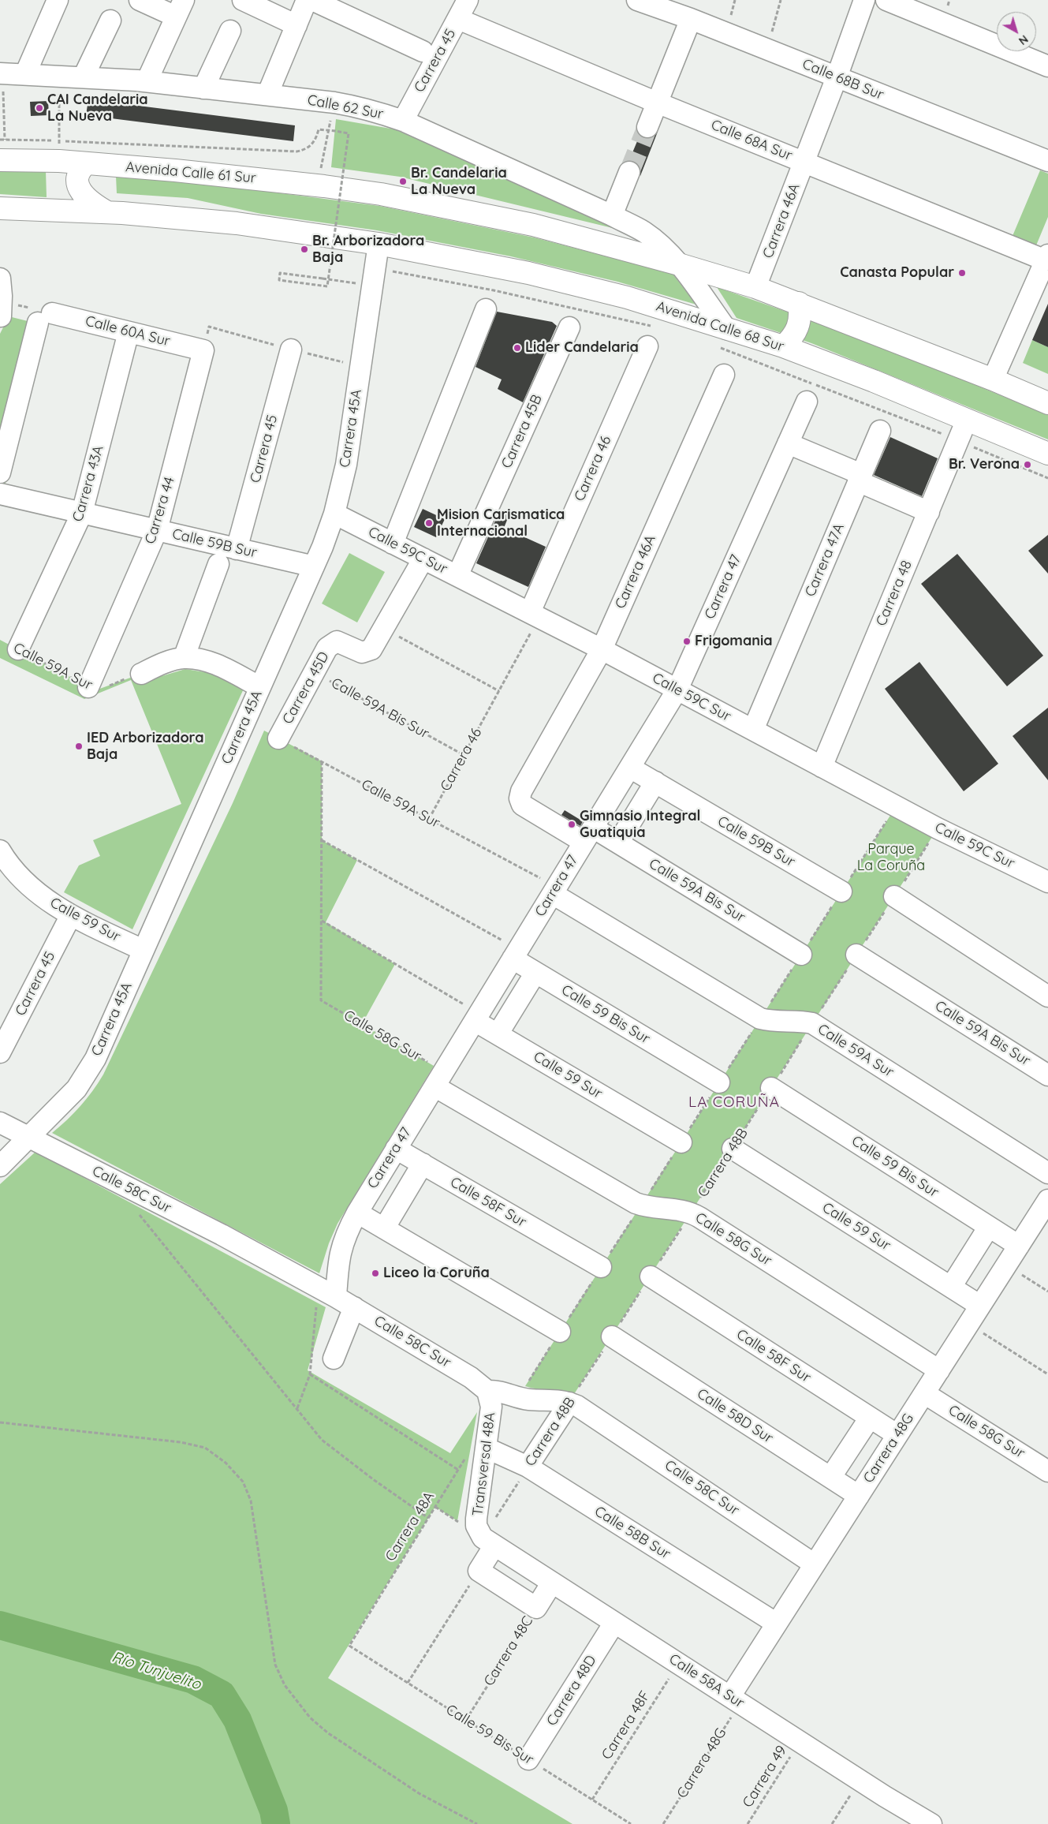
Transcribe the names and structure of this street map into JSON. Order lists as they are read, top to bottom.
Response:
{
  "streets": {
    "main road": ["Avenida Calle 61 Sur", "Avenida Calle 68 Sur"],
    "street": [
      "Carrera 45",
      "Calle 68B Sur",
      "Calle 62 Sur",
      "Calle 68A Sur",
      "Carrera 46A",
      "Calle 60A Sur",
      "Carrera 45A",
      "Carrera 45B",
      "Carrera 46",
      "Carrera 43A",
      "Carrera 44",
      "Calle 59B Sur",
      "Calle 59C Sur",
      "Carrera 47A",
      "Carrera 47",
      "Carrera 48",
      "Calle 59A Sur",
      "Carrera 45D",
      "Calle 59A Bis Sur",
      "Calle 59 Sur",
      "Calle 59 Bis Sur",
      "Calle 58G Sur",
      "Carrera 48B",
      "Calle 58C Sur",
      "Calle 58F Sur",
      "Calle 58D Sur",
      "Carrera 48G",
      "Transversal 48A",
      "Calle 58B Sur",
      "Carrera 48C",
      "Calle 58A Sur",
      "Carrera 48D"
    ],
    "path": ["Carrera 48A", "Carrera 48F", "Carrera 49"]
  },
  "crossings": [
    ["Carrera 45", "Calle 62 Sur"],
    ["Carrera 45", "Calle 68A Sur"],
    ["Carrera 45", "Calle 59B Sur"],
    ["Carrera 45", "Calle 59 Sur"],
    ["Calle 68B Sur", "Carrera 46A"],
    ["Calle 62 Sur", "Avenida Calle 61 Sur"],
    ["Calle 62 Sur", "Avenida Calle 68 Sur"],
    ["Calle 68A Sur", "Carrera 46A"],
    ["Carrera 46A", "Calle 59C Sur"],
    ["Carrera 46A", "Calle 59A Bis Sur"],
    ["Avenida Calle 68 Sur", "Carrera 45A"],
    ["Avenida Calle 68 Sur", "Carrera 48"],
    ["Calle 60A Sur", "Carrera 43A"],
    ["Calle 60A Sur", "Carrera 44"],
    ["Carrera 45A", "Calle 59B Sur"],
    ["Carrera 45A", "Calle 59C Sur"],
    ["Carrera 45A", "Calle 59 Sur"],
    ["Carrera 45A", "Calle 58C Sur"],
    ["Carrera 45B", "Calle 59C Sur"],
    ["Carrera 46", "Calle 59C Sur"],
    ["Carrera 46", "Calle 59A Sur"],
    ["Carrera 46", "Calle 59A Bis Sur"],
    ["Carrera 43A", "Calle 59B Sur"],
    ["Carrera 43A", "Calle 59A Sur"],
    ["Carrera 44", "Calle 59B Sur"],
    ["Carrera 44", "Calle 59A Sur"],
    ["Calle 59B Sur", "Carrera 47"],
    ["Calle 59C Sur", "Carrera 47A"],
    ["Calle 59C Sur", "Carrera 47"],
    ["Calle 59C Sur", "Carrera 48"],
    ["Calle 59C Sur", "Carrera 45D"],
    ["Calle 59C Sur", "Carrera 48B"],
    ["Carrera 47", "Calle 59A Sur"],
    ["Carrera 47", "Calle 59A Bis Sur"],
    ["Carrera 47", "Calle 59 Sur"],
    ["Carrera 47", "Calle 59 Bis Sur"],
    ["Carrera 47", "Calle 58G Sur"],
    ["Carrera 47", "Calle 58C Sur"],
    ["Carrera 47", "Calle 58F Sur"],
    ["Calle 59A Sur", "Carrera 45D"],
    ["Calle 59A Sur", "Carrera 48B"],
    ["Carrera 45D", "Calle 59A Bis Sur"],
    ["Calle 59A Bis Sur", "Carrera 48B"],
    ["Calle 59 Sur", "Carrera 48B"],
    ["Calle 59 Sur", "Carrera 48G"],
    ["Calle 59 Bis Sur", "Carrera 48B"],
    ["Calle 59 Bis Sur", "Carrera 48G"],
    ["Calle 59 Bis Sur", "Carrera 48A"],
    ["Calle 59 Bis Sur", "Carrera 48C"],
    ["Calle 59 Bis Sur", "Carrera 48D"],
    ["Calle 59 Bis Sur", "Carrera 48F"],
    ["Calle 58G Sur", "Carrera 48B"],
    ["Calle 58G Sur", "Carrera 48G"],
    ["Carrera 48B", "Calle 58C Sur"],
    ["Carrera 48B", "Calle 58F Sur"],
    ["Carrera 48B", "Calle 58D Sur"],
    ["Carrera 48B", "Transversal 48A"],
    ["Carrera 48B", "Calle 58B Sur"],
    ["Carrera 48B", "Calle 58A Sur"],
    ["Calle 58C Sur", "Carrera 48G"],
    ["Calle 58C Sur", "Transversal 48A"],
    ["Calle 58F Sur", "Carrera 48G"],
    ["Calle 58D Sur", "Carrera 48G"],
    ["Carrera 48G", "Calle 58B Sur"],
    ["Carrera 48G", "Calle 58A Sur"],
    ["Transversal 48A", "Calle 58B Sur"],
    ["Transversal 48A", "Calle 58A Sur"],
    ["Carrera 48C", "Calle 58A Sur"],
    ["Calle 58A Sur", "Carrera 48D"],
    ["Calle 58A Sur", "Carrera 48F"],
    ["Calle 58A Sur", "Carrera 49"]
  ],
  "districts": ["LA CORUÑA"],
  "water": ["Río Tunjuelito"],
  "parks": ["Parque La Coruña"],
  "places": [
    "CAI Candelaria La Nueva",
    "Br. Candelaria La Nueva",
    "Br. Arborizadora Baja",
    "Canasta Popular",
    "Lider Candelaria",
    "Br. Verona",
    "Mision Carismatica Internacional",
    "Frigomania",
    "IED Arborizadora Baja",
    "Gimnasio Integral Guatiquia",
    "Liceo la Coruña"
  ],
  "north": "bottom right"
}
